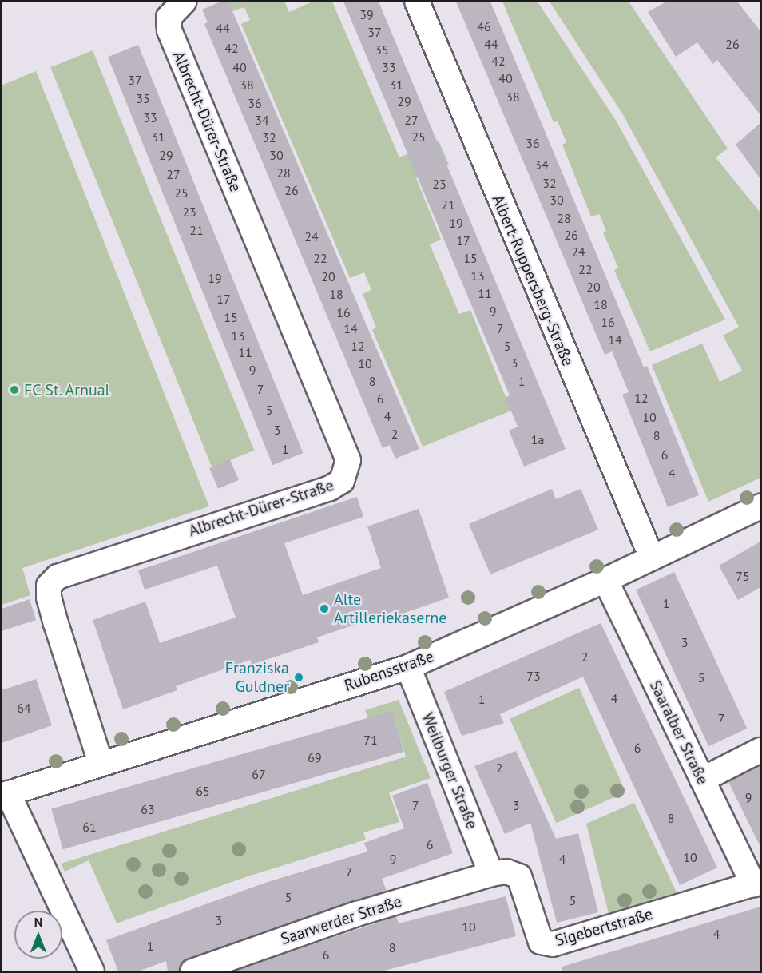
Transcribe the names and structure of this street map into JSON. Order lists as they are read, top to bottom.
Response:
{
  "streets": {
    "street": [
      "Albrecht-Dürer-Straße",
      "Albert-Ruppersberg-Straße",
      "Rubensstraße",
      "Saaralber Straße",
      "Weilburger Straße",
      "Saarwerder Straße",
      "Sigebertstraße"
    ]
  },
  "crossings": [
    ["Albrecht-Dürer-Straße", "Rubensstraße"],
    ["Albert-Ruppersberg-Straße", "Rubensstraße"],
    ["Rubensstraße", "Saaralber Straße"],
    ["Rubensstraße", "Weilburger Straße"],
    ["Saaralber Straße", "Sigebertstraße"],
    ["Weilburger Straße", "Saarwerder Straße"],
    ["Weilburger Straße", "Sigebertstraße"],
    ["Saarwerder Straße", "Sigebertstraße"]
  ],
  "places": ["FC St. Arnual", "Alte Artilleriekaserne", "Franziska Guldner"],
  "house_numbers": [
    "39",
    "46",
    "44",
    "37",
    "44",
    "26",
    "42",
    "35",
    "42",
    "40",
    "33",
    "40",
    "37",
    "38",
    "31",
    "38",
    "35",
    "29",
    "36",
    "33",
    "34",
    "27",
    "31",
    "25",
    "32",
    "36",
    "29",
    "30",
    "34",
    "28",
    "27",
    "32",
    "23",
    "26",
    "25",
    "30",
    "21",
    "23",
    "28",
    "19",
    "21",
    "26",
    "24",
    "17",
    "24",
    "22",
    "15",
    "22",
    "13",
    "20",
    "19",
    "20",
    "11",
    "18",
    "17",
    "18",
    "9",
    "16",
    "15",
    "16",
    "14",
    "7",
    "13",
    "14",
    "12",
    "5",
    "11",
    "3",
    "10",
    "9",
    "8",
    "1",
    "7",
    "12",
    "6",
    "5",
    "4",
    "10",
    "3",
    "2",
    "8",
    "1a",
    "1",
    "6",
    "4",
    "75",
    "1",
    "3",
    "2",
    "73",
    "5",
    "4",
    "1",
    "64",
    "7",
    "71",
    "6",
    "69",
    "2",
    "67",
    "65",
    "9",
    "7",
    "3",
    "63",
    "8",
    "61",
    "6",
    "10",
    "9",
    "4",
    "7",
    "5",
    "5",
    "3",
    "10",
    "4",
    "1",
    "8",
    "6"
  ],
  "north": "top"
}
